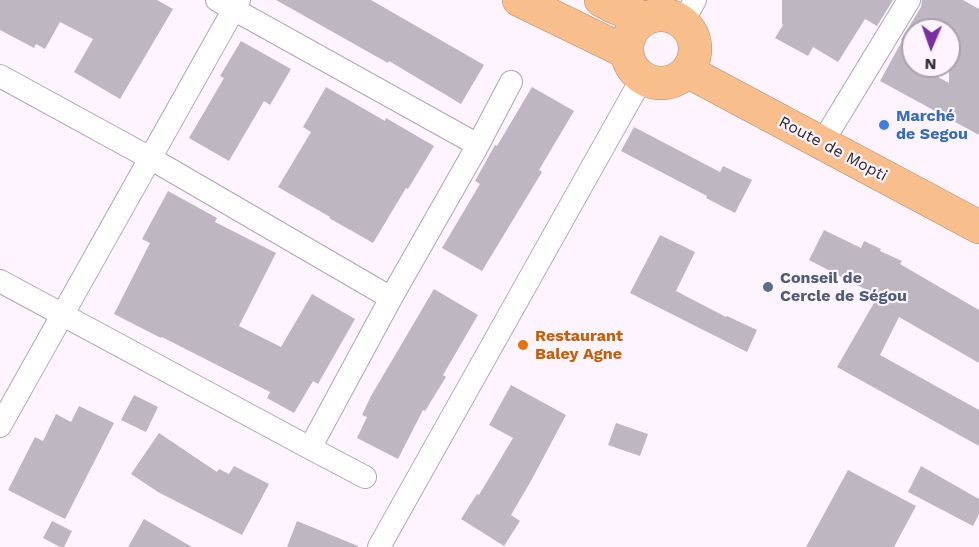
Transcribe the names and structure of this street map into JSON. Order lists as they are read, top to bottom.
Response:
{
  "streets": {
    "highway": ["Route de Mopti"]
  },
  "places": ["Marché de Segou", "Conseil de Cercle de Ségou", "Restaurant Baley Agne"],
  "north": "bottom"
}
